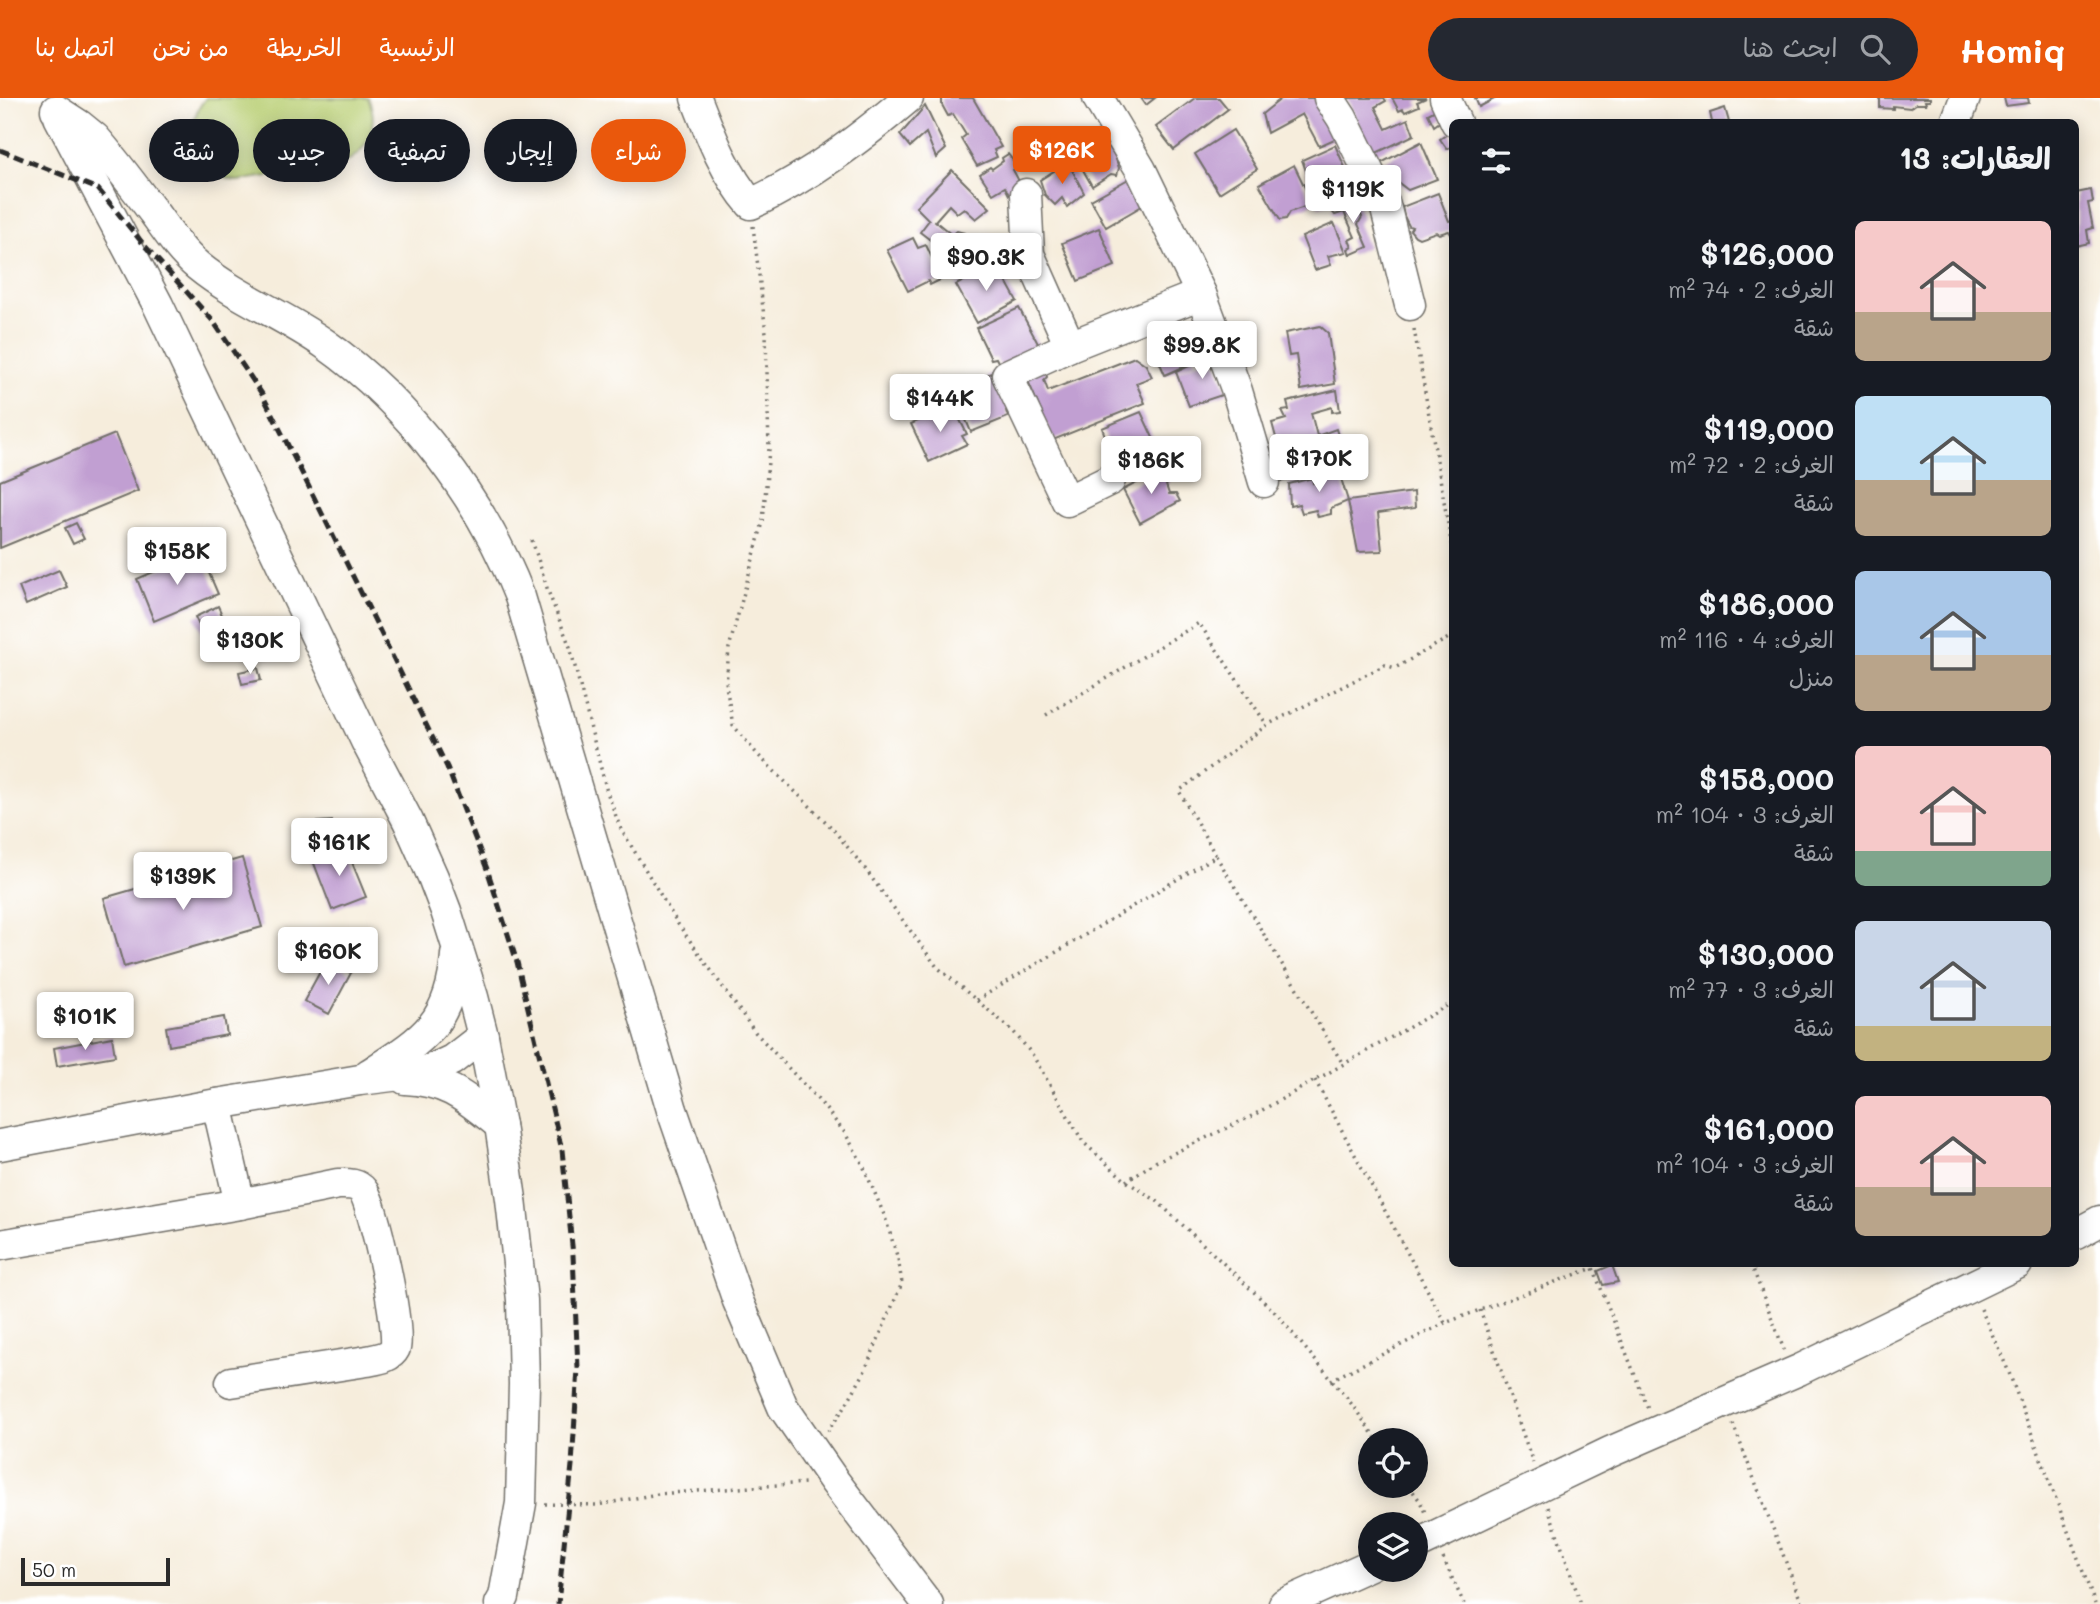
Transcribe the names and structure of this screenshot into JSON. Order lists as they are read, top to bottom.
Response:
{
  "scale_bar": "50 m",
  "page": {
    "header": "Homiq",
    "search": "ابحث هنا",
    "nav": [
      "الرئيسية",
      "الخريطة",
      "من نحن",
      "اتصل بنا"
    ],
    "chip": [
      "شراء",
      "إيجار",
      "تصفية",
      "جديد",
      "شقة"
    ],
    "heading": "العقارات: 13",
    "price": [
      "$126K",
      "$119K",
      "$90.3K",
      "$99.8K",
      "$144K",
      "$170K",
      "$186K",
      "$158K",
      "$130K",
      "$161K",
      "$139K",
      "$160K",
      "$101K"
    ],
    "list": [
      {
        "name": "$126,000",
        "note": "الغرف: 2 · 74 m² · شقة"
      },
      {
        "name": "$119,000",
        "note": "الغرف: 2 · 72 m² · شقة"
      },
      {
        "name": "$186,000",
        "note": "الغرف: 4 · 116 m² · منزل"
      },
      {
        "name": "$158,000",
        "note": "الغرف: 3 · 104 m² · شقة"
      },
      {
        "name": "$130,000",
        "note": "الغرف: 3 · 77 m² · شقة"
      },
      {
        "name": "$161,000",
        "note": "الغرف: 3 · 104 m² · شقة"
      }
    ],
    "scale": "50 m"
  }
}
